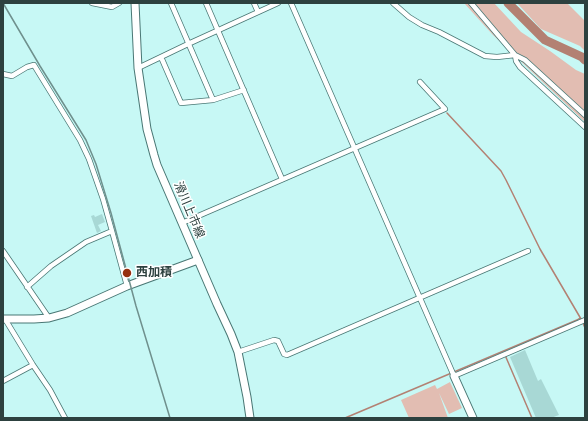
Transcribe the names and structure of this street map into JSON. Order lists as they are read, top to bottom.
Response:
{
  "streets": {
    "main road": ["滑川上市線"]
  },
  "places": ["西加積"]
}
